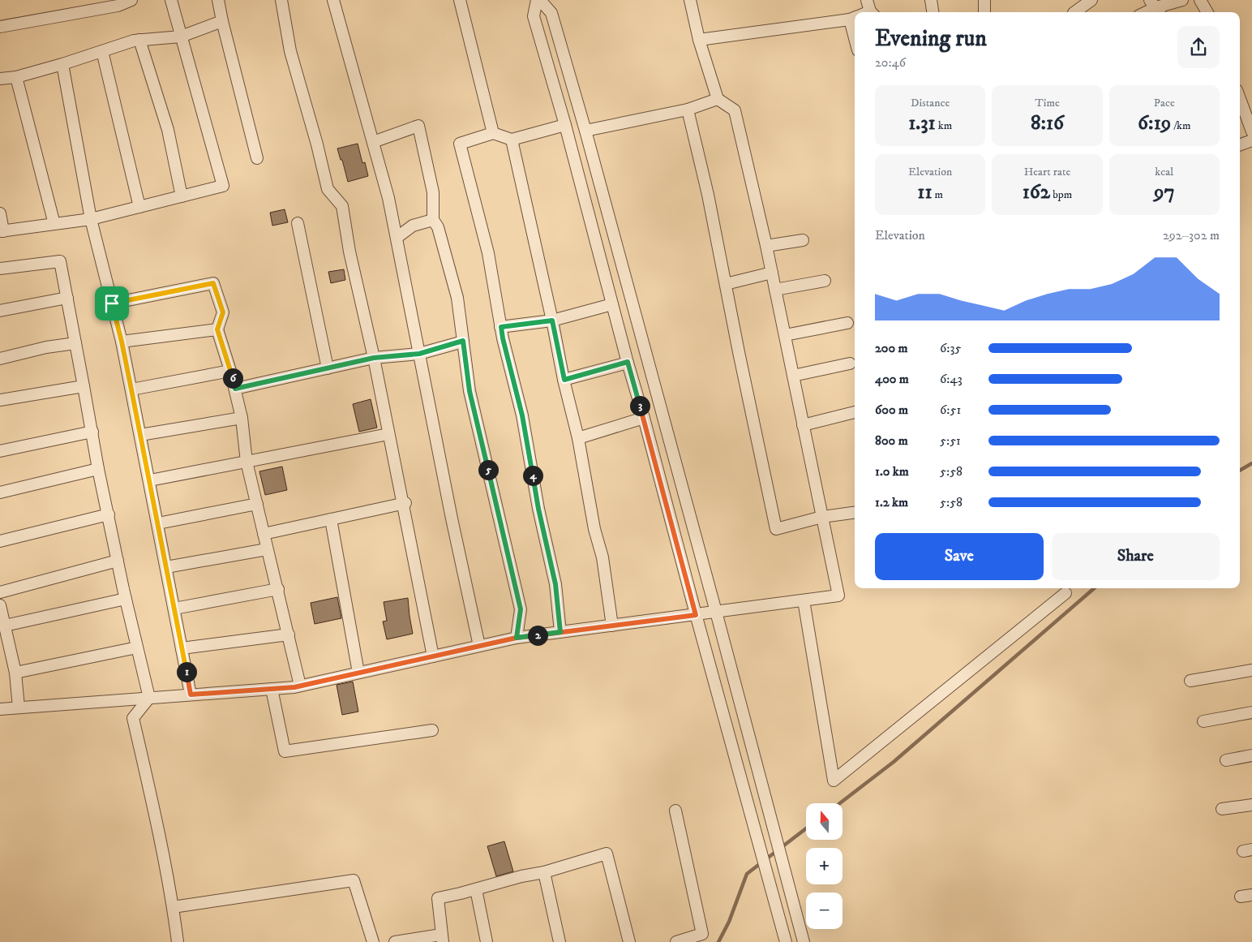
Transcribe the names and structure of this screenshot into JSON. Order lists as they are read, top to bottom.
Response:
{
  "north": "top",
  "page": {
    "heading": ["Evening run", "20:46"],
    "stats": [
      ["Distance", "1.31 km"],
      ["Time", "8:16"],
      ["Pace", "6:19 /km"],
      ["Elevation", "11 m"],
      ["Heart rate", "162 bpm"],
      ["kcal", "97"]
    ],
    "chart": ["Elevation", "292–302 m"],
    "list": [
      {
        "name": "200 m",
        "note": "6:35"
      },
      {
        "name": "400 m",
        "note": "6:43"
      },
      {
        "name": "600 m",
        "note": "6:51"
      },
      {
        "name": "800 m",
        "note": "5:51"
      },
      {
        "name": "1.0 km",
        "note": "5:58"
      },
      {
        "name": "1.2 km",
        "note": "5:58"
      }
    ],
    "pins": [
      "6",
      "3",
      "5",
      "4",
      "2",
      "1"
    ],
    "buttons": ["Save", "Share"],
    "map_buttons": ["+", "−"]
  }
}
